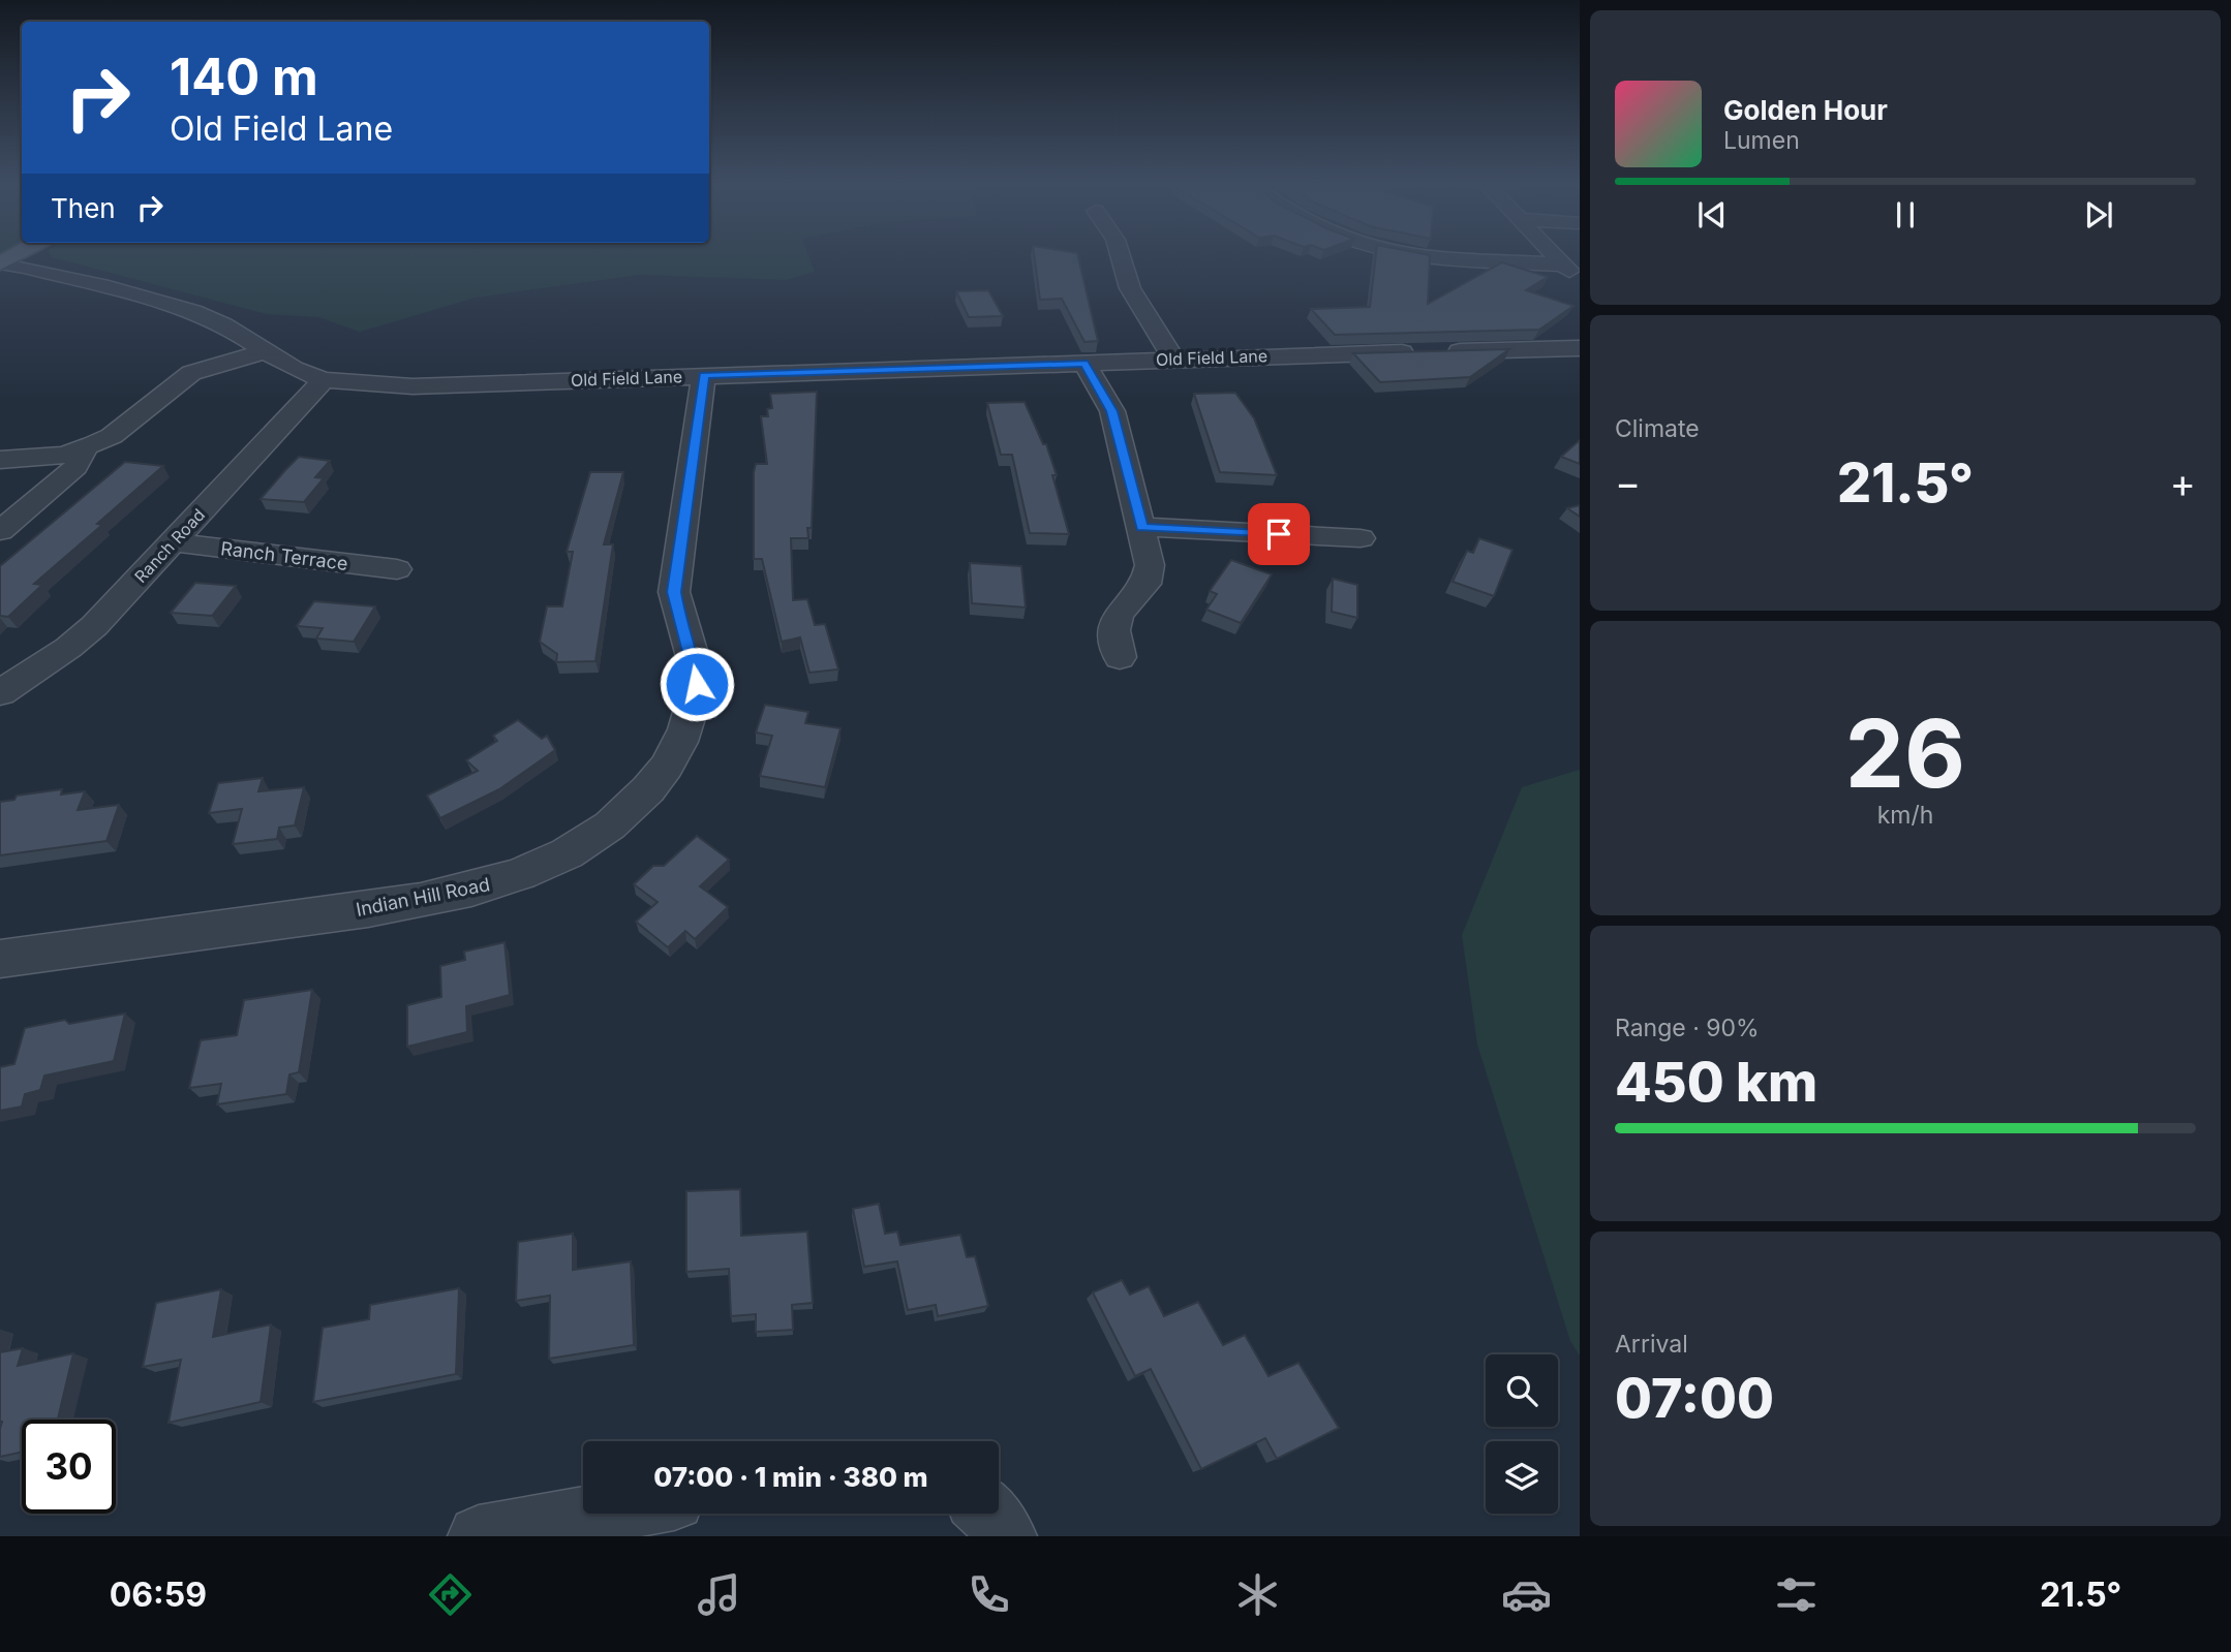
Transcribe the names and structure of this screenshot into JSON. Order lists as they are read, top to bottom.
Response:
{
  "streets": {
    "street": [
      "Old Field Lane",
      "Ranch Road",
      "Ranch Terrace",
      "Indian Hill Road"
    ]
  },
  "crossings": [
    ["Old Field Lane", "Ranch Road"],
    ["Old Field Lane", "Indian Hill Road"],
    ["Ranch Road", "Ranch Terrace"]
  ],
  "page": {
    "turn": ["140 m", "Old Field Lane"],
    "song": ["Golden Hour", "Lumen"],
    "then": "Then",
    "tile": [
      "Climate",
      ["26", "km/h"],
      ["Range · 90%", "450 km"],
      ["Arrival", "07:00"]
    ],
    "heat": ["−", "21.5°", "+"],
    "limit": "30",
    "trip": "07:00 · 1 min · 380 m",
    "tabs": ["06:59", "21.5°"]
  }
}
